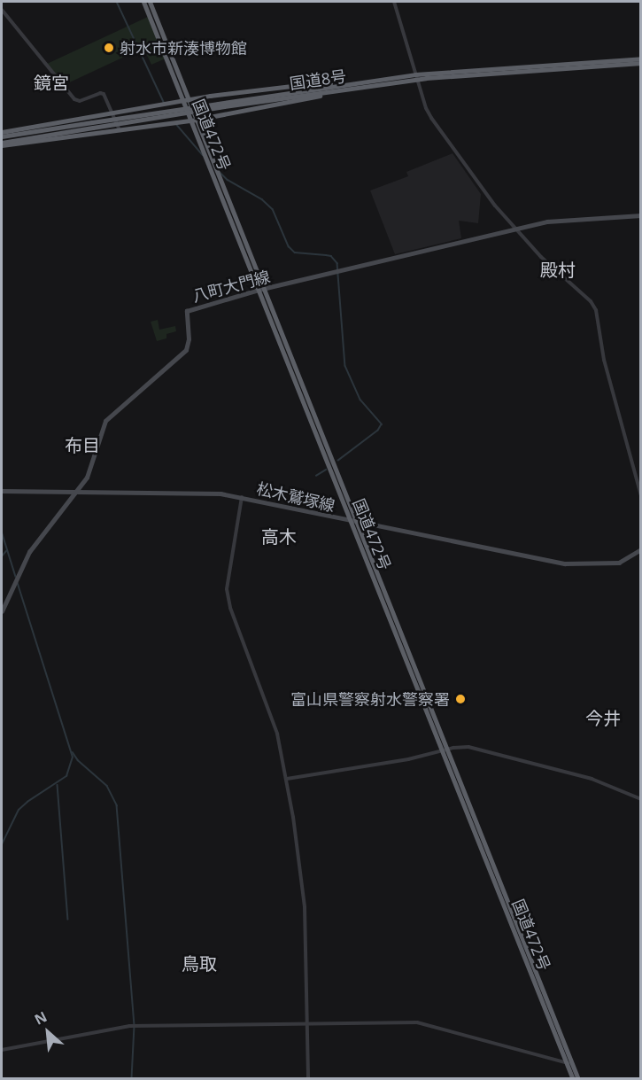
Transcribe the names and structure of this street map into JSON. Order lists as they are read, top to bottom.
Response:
{
  "streets": {
    "highway": ["国道8号", "国道472号"],
    "main road": ["八町大門線", "松木鷲塚線"]
  },
  "crossings": [
    ["国道472号", "八町大門線"],
    ["国道472号", "松木鷲塚線"],
    ["八町大門線", "松木鷲塚線"]
  ],
  "districts": [
    "鏡宮",
    "殿村",
    "布目",
    "高木",
    "今井",
    "鳥取"
  ],
  "places": ["射水市新湊博物館", "富山県警察射水警察署"],
  "north": "top left"
}
